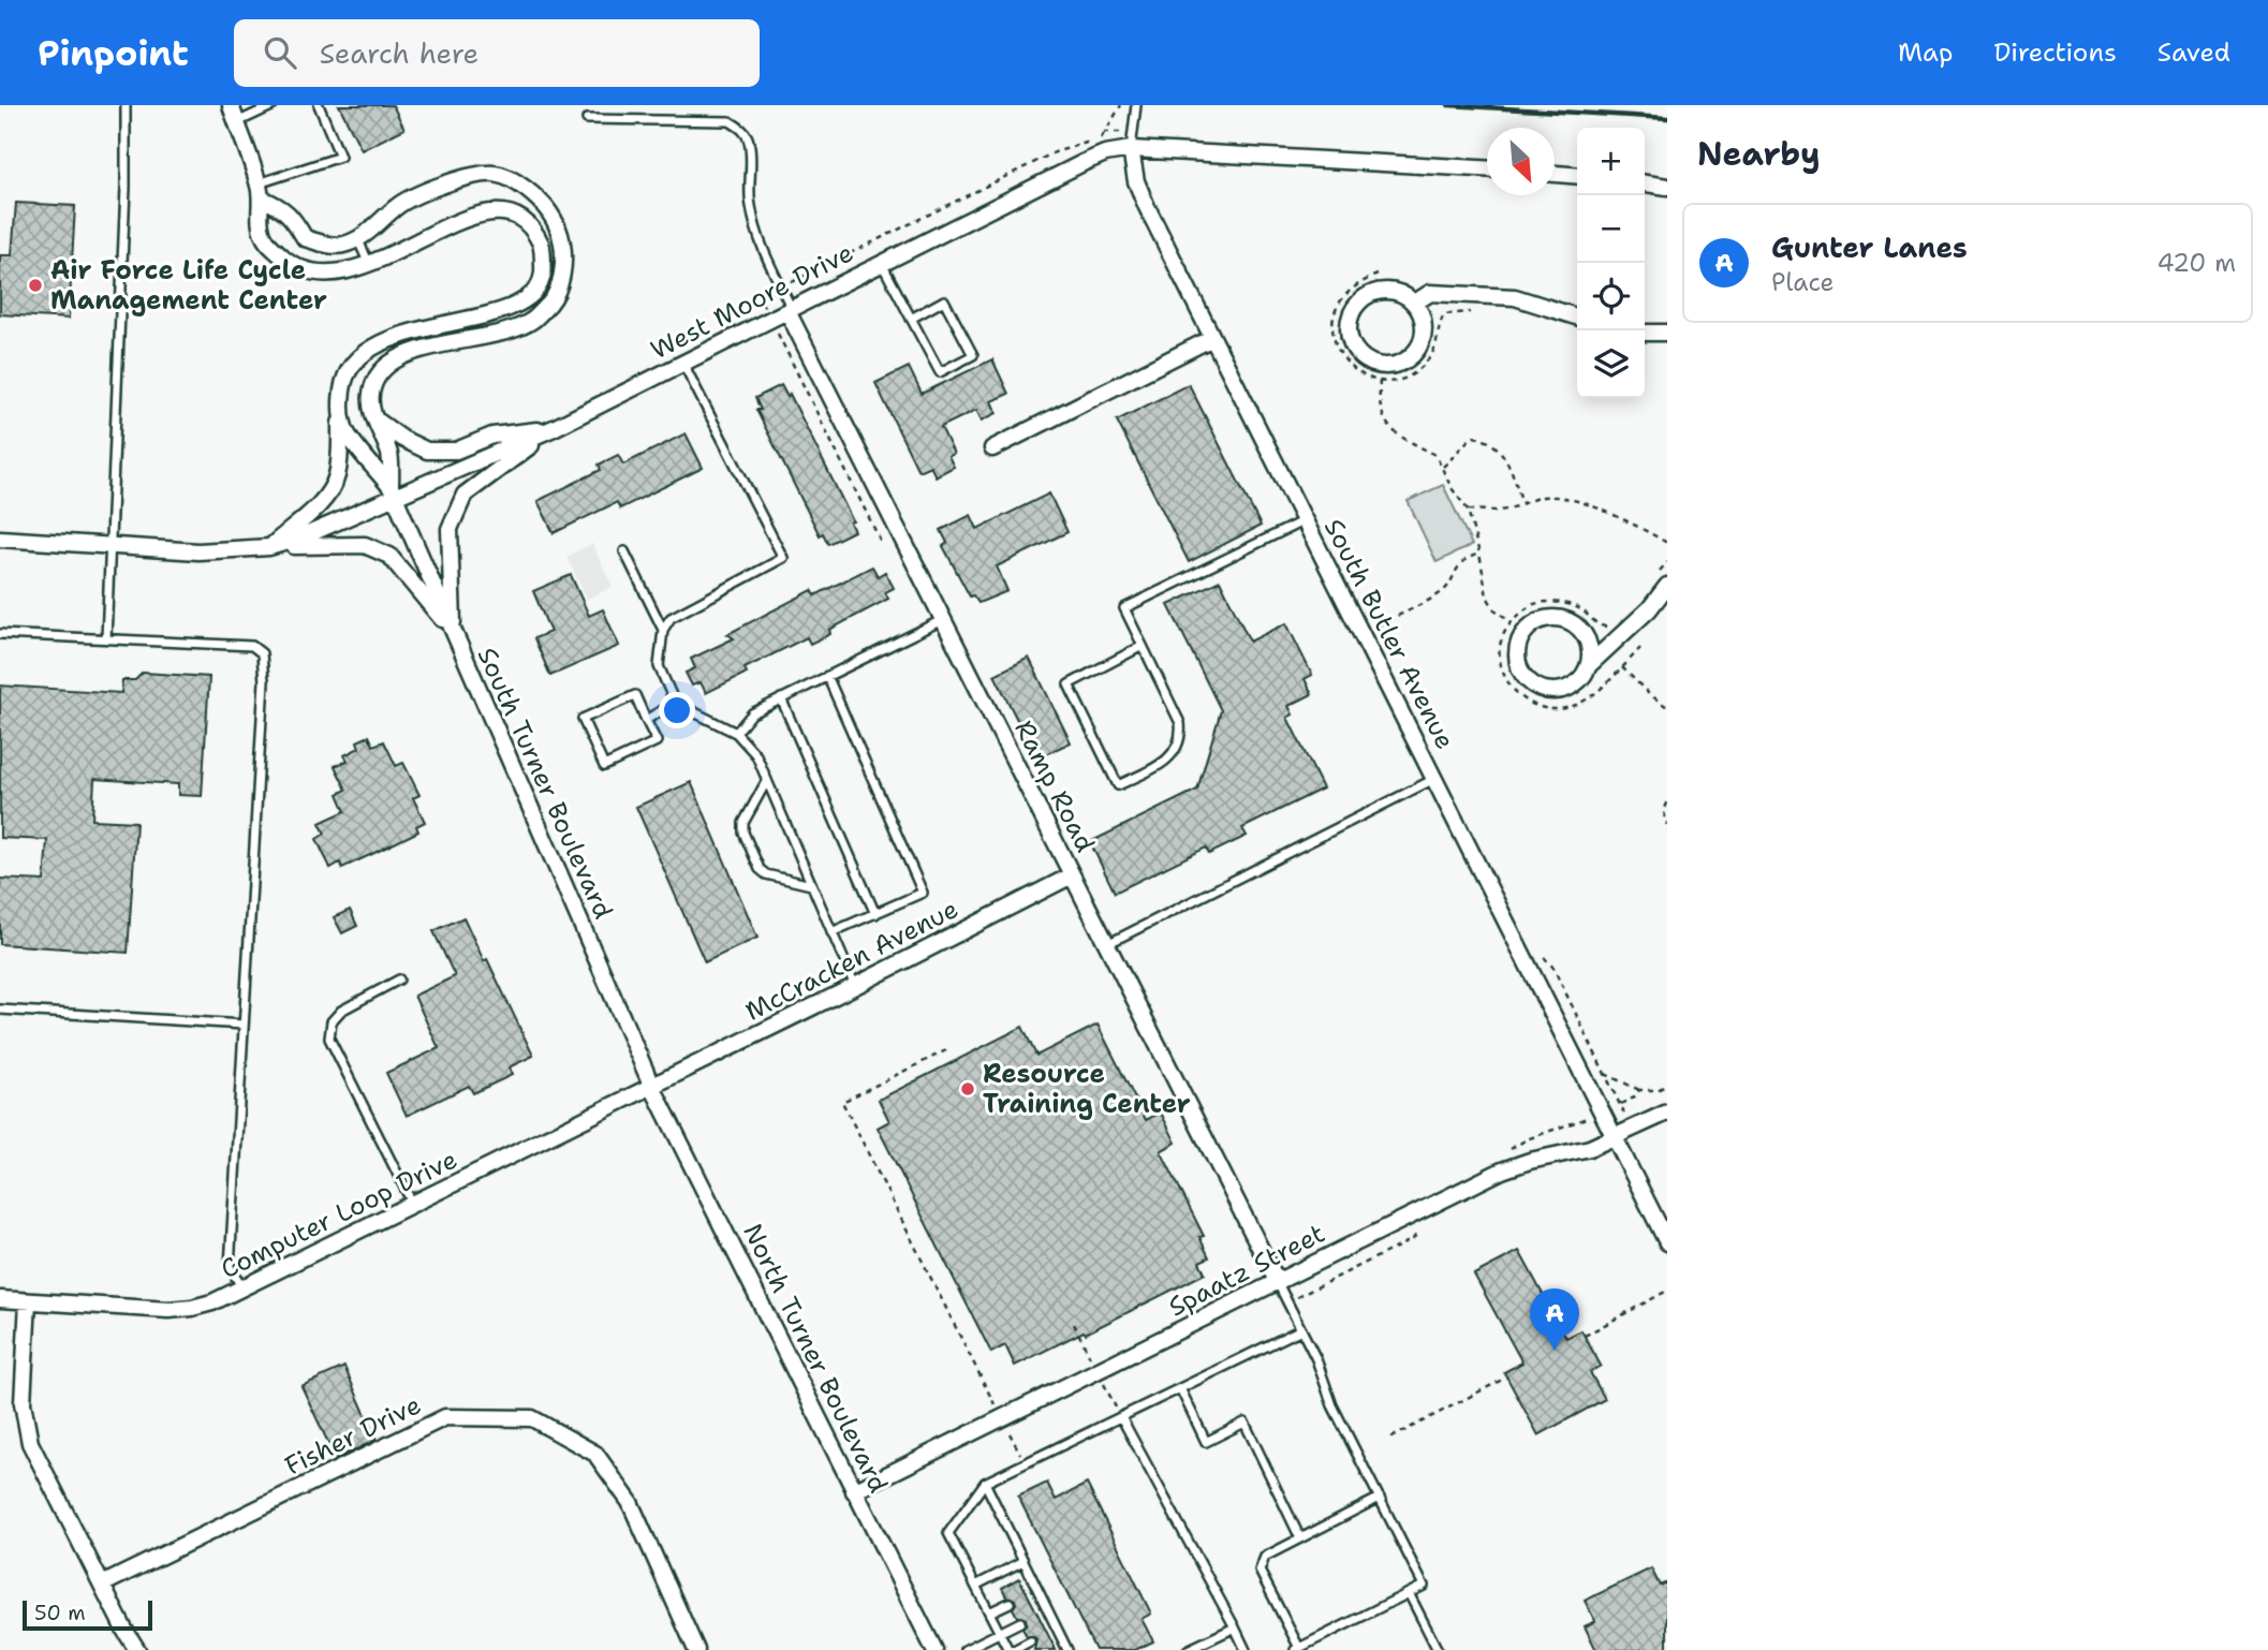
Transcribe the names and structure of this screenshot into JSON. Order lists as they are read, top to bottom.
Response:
{
  "streets": {
    "street": [
      "West Moore Drive",
      "South Butler Avenue",
      "South Turner Boulevard",
      "Ramp Road",
      "McCracken Avenue",
      "Computer Loop Drive",
      "Spaatz Street",
      "North Turner Boulevard",
      "Fisher Drive"
    ]
  },
  "crossings": [
    ["West Moore Drive", "South Butler Avenue"],
    ["West Moore Drive", "South Turner Boulevard"],
    ["West Moore Drive", "Ramp Road"],
    ["South Butler Avenue", "Spaatz Street"],
    ["South Turner Boulevard", "McCracken Avenue"],
    ["South Turner Boulevard", "Computer Loop Drive"],
    ["South Turner Boulevard", "North Turner Boulevard"],
    ["Ramp Road", "McCracken Avenue"],
    ["Ramp Road", "Spaatz Street"],
    ["McCracken Avenue", "Computer Loop Drive"],
    ["McCracken Avenue", "North Turner Boulevard"],
    ["Computer Loop Drive", "North Turner Boulevard"],
    ["Spaatz Street", "North Turner Boulevard"]
  ],
  "places": ["Air Force Life Cycle Management Center", "Resource Training Center"],
  "scale_bar": "50 m",
  "north": "bottom right",
  "page": {
    "header": "Pinpoint",
    "search": "Search here",
    "nav": ["Map", "Directions", "Saved"],
    "heading": "Nearby",
    "map_buttons": ["+", "−"],
    "list": [
      {
        "mark": "A",
        "name": "Gunter Lanes",
        "note": "Place",
        "value": "420 m"
      }
    ],
    "pins": "A",
    "scale": "50 m"
  }
}
